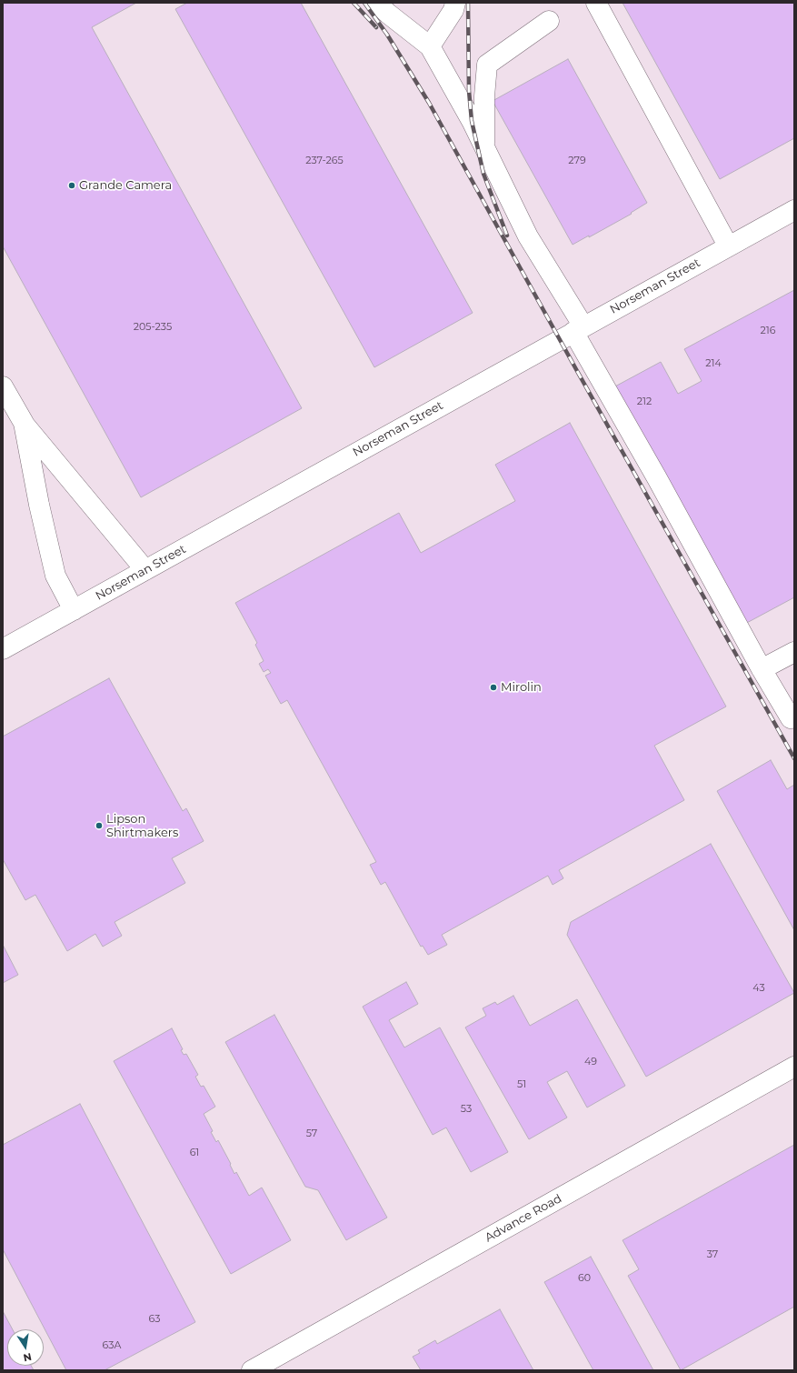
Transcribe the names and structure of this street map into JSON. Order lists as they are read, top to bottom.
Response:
{
  "streets": {
    "street": ["Norseman Street", "Advance Road"]
  },
  "places": ["Grande Camera", "Mirolin", "Lipson Shirtmakers"],
  "house_numbers": [
    "237-265",
    "279",
    "205-235",
    "216",
    "214",
    "212",
    "43",
    "49",
    "51",
    "53",
    "57",
    "61",
    "37",
    "60",
    "63",
    "63A"
  ],
  "north": "bottom"
}
